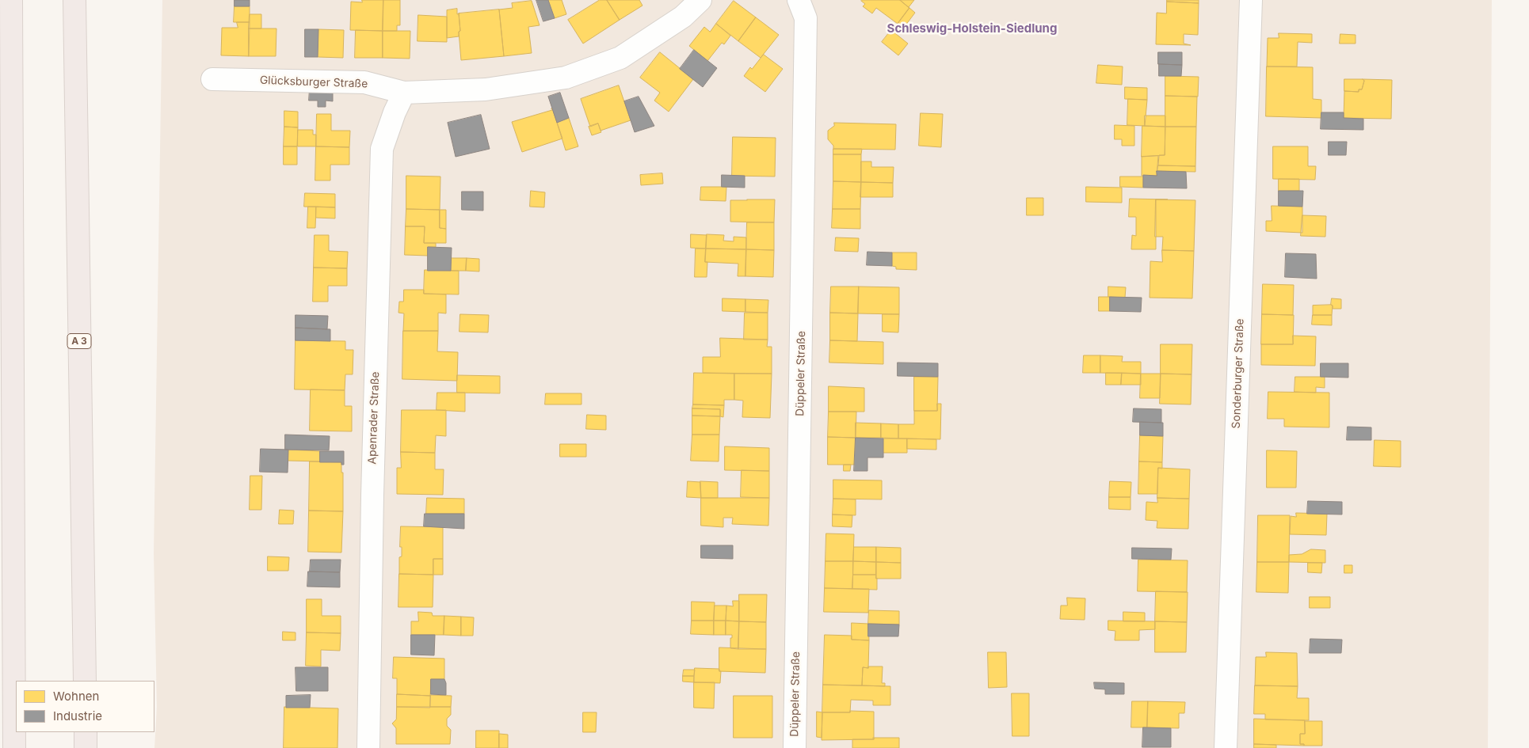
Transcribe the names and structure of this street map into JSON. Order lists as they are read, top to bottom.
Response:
{
  "streets": {
    "highway": ["A 3"],
    "street": [
      "Glücksburger Straße",
      "Düppeler Straße",
      "Sonderburger Straße",
      "Apenrader Straße"
    ]
  },
  "crossings": [
    ["Glücksburger Straße", "Apenrader Straße"]
  ],
  "districts": ["Schleswig-Holstein-Siedlung"],
  "legend": ["Wohnen", "Industrie"]
}
